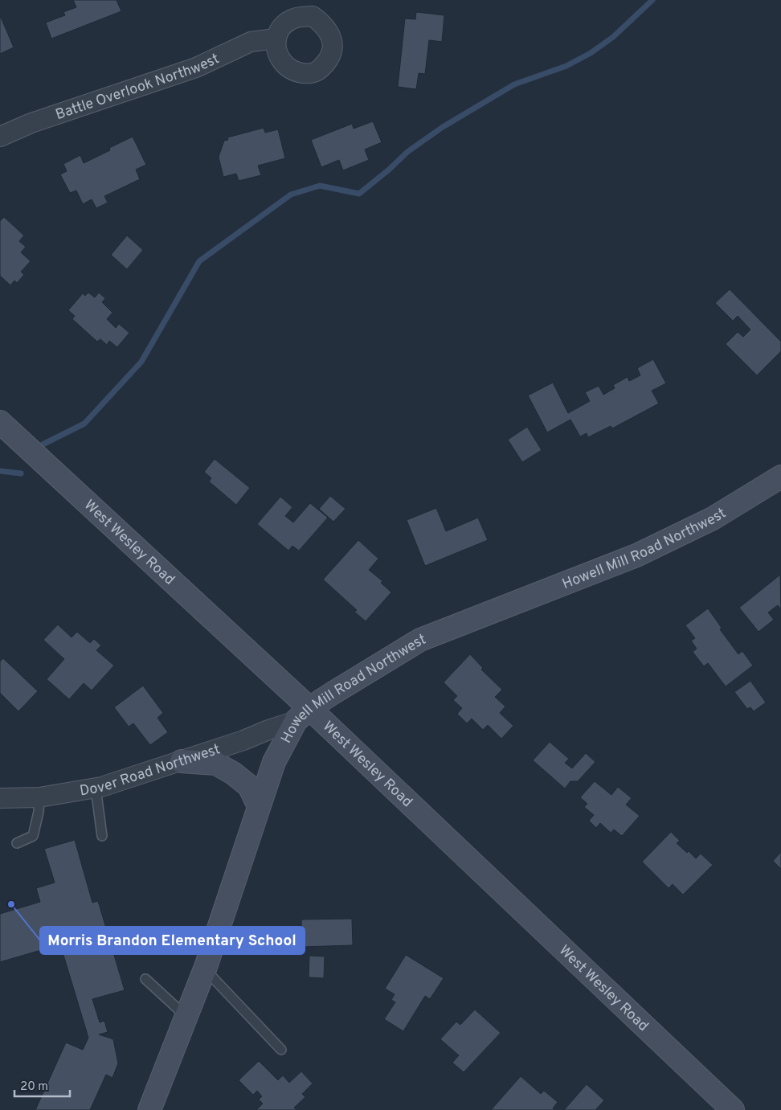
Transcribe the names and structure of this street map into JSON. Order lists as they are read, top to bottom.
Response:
{
  "streets": {
    "main road": ["West Wesley Road", "Howell Mill Road Northwest"],
    "street": ["Battle Overlook Northwest", "Dover Road Northwest"]
  },
  "crossings": [
    ["West Wesley Road", "Howell Mill Road Northwest"],
    ["West Wesley Road", "Dover Road Northwest"],
    ["Howell Mill Road Northwest", "Dover Road Northwest"]
  ],
  "places": ["Morris Brandon Elementary School"],
  "scale_bar": "20 m"
}
